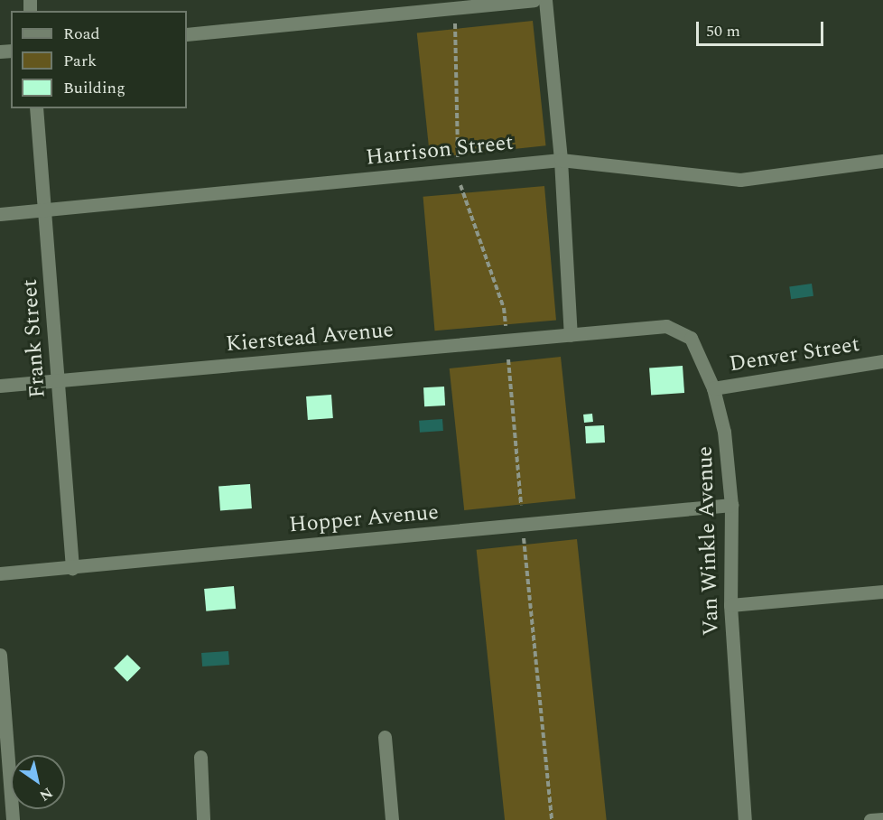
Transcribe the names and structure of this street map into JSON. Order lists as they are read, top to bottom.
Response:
{
  "streets": {
    "street": [
      "Harrison Street",
      "Kierstead Avenue",
      "Frank Street",
      "Denver Street",
      "Hopper Avenue",
      "Van Winkle Avenue"
    ]
  },
  "crossings": [
    ["Harrison Street", "Frank Street"],
    ["Kierstead Avenue", "Frank Street"],
    ["Kierstead Avenue", "Van Winkle Avenue"],
    ["Frank Street", "Hopper Avenue"],
    ["Denver Street", "Van Winkle Avenue"],
    ["Hopper Avenue", "Van Winkle Avenue"]
  ],
  "legend": ["Road", "Park", "Building"],
  "scale_bar": "50 m",
  "north": "bottom right"
}
